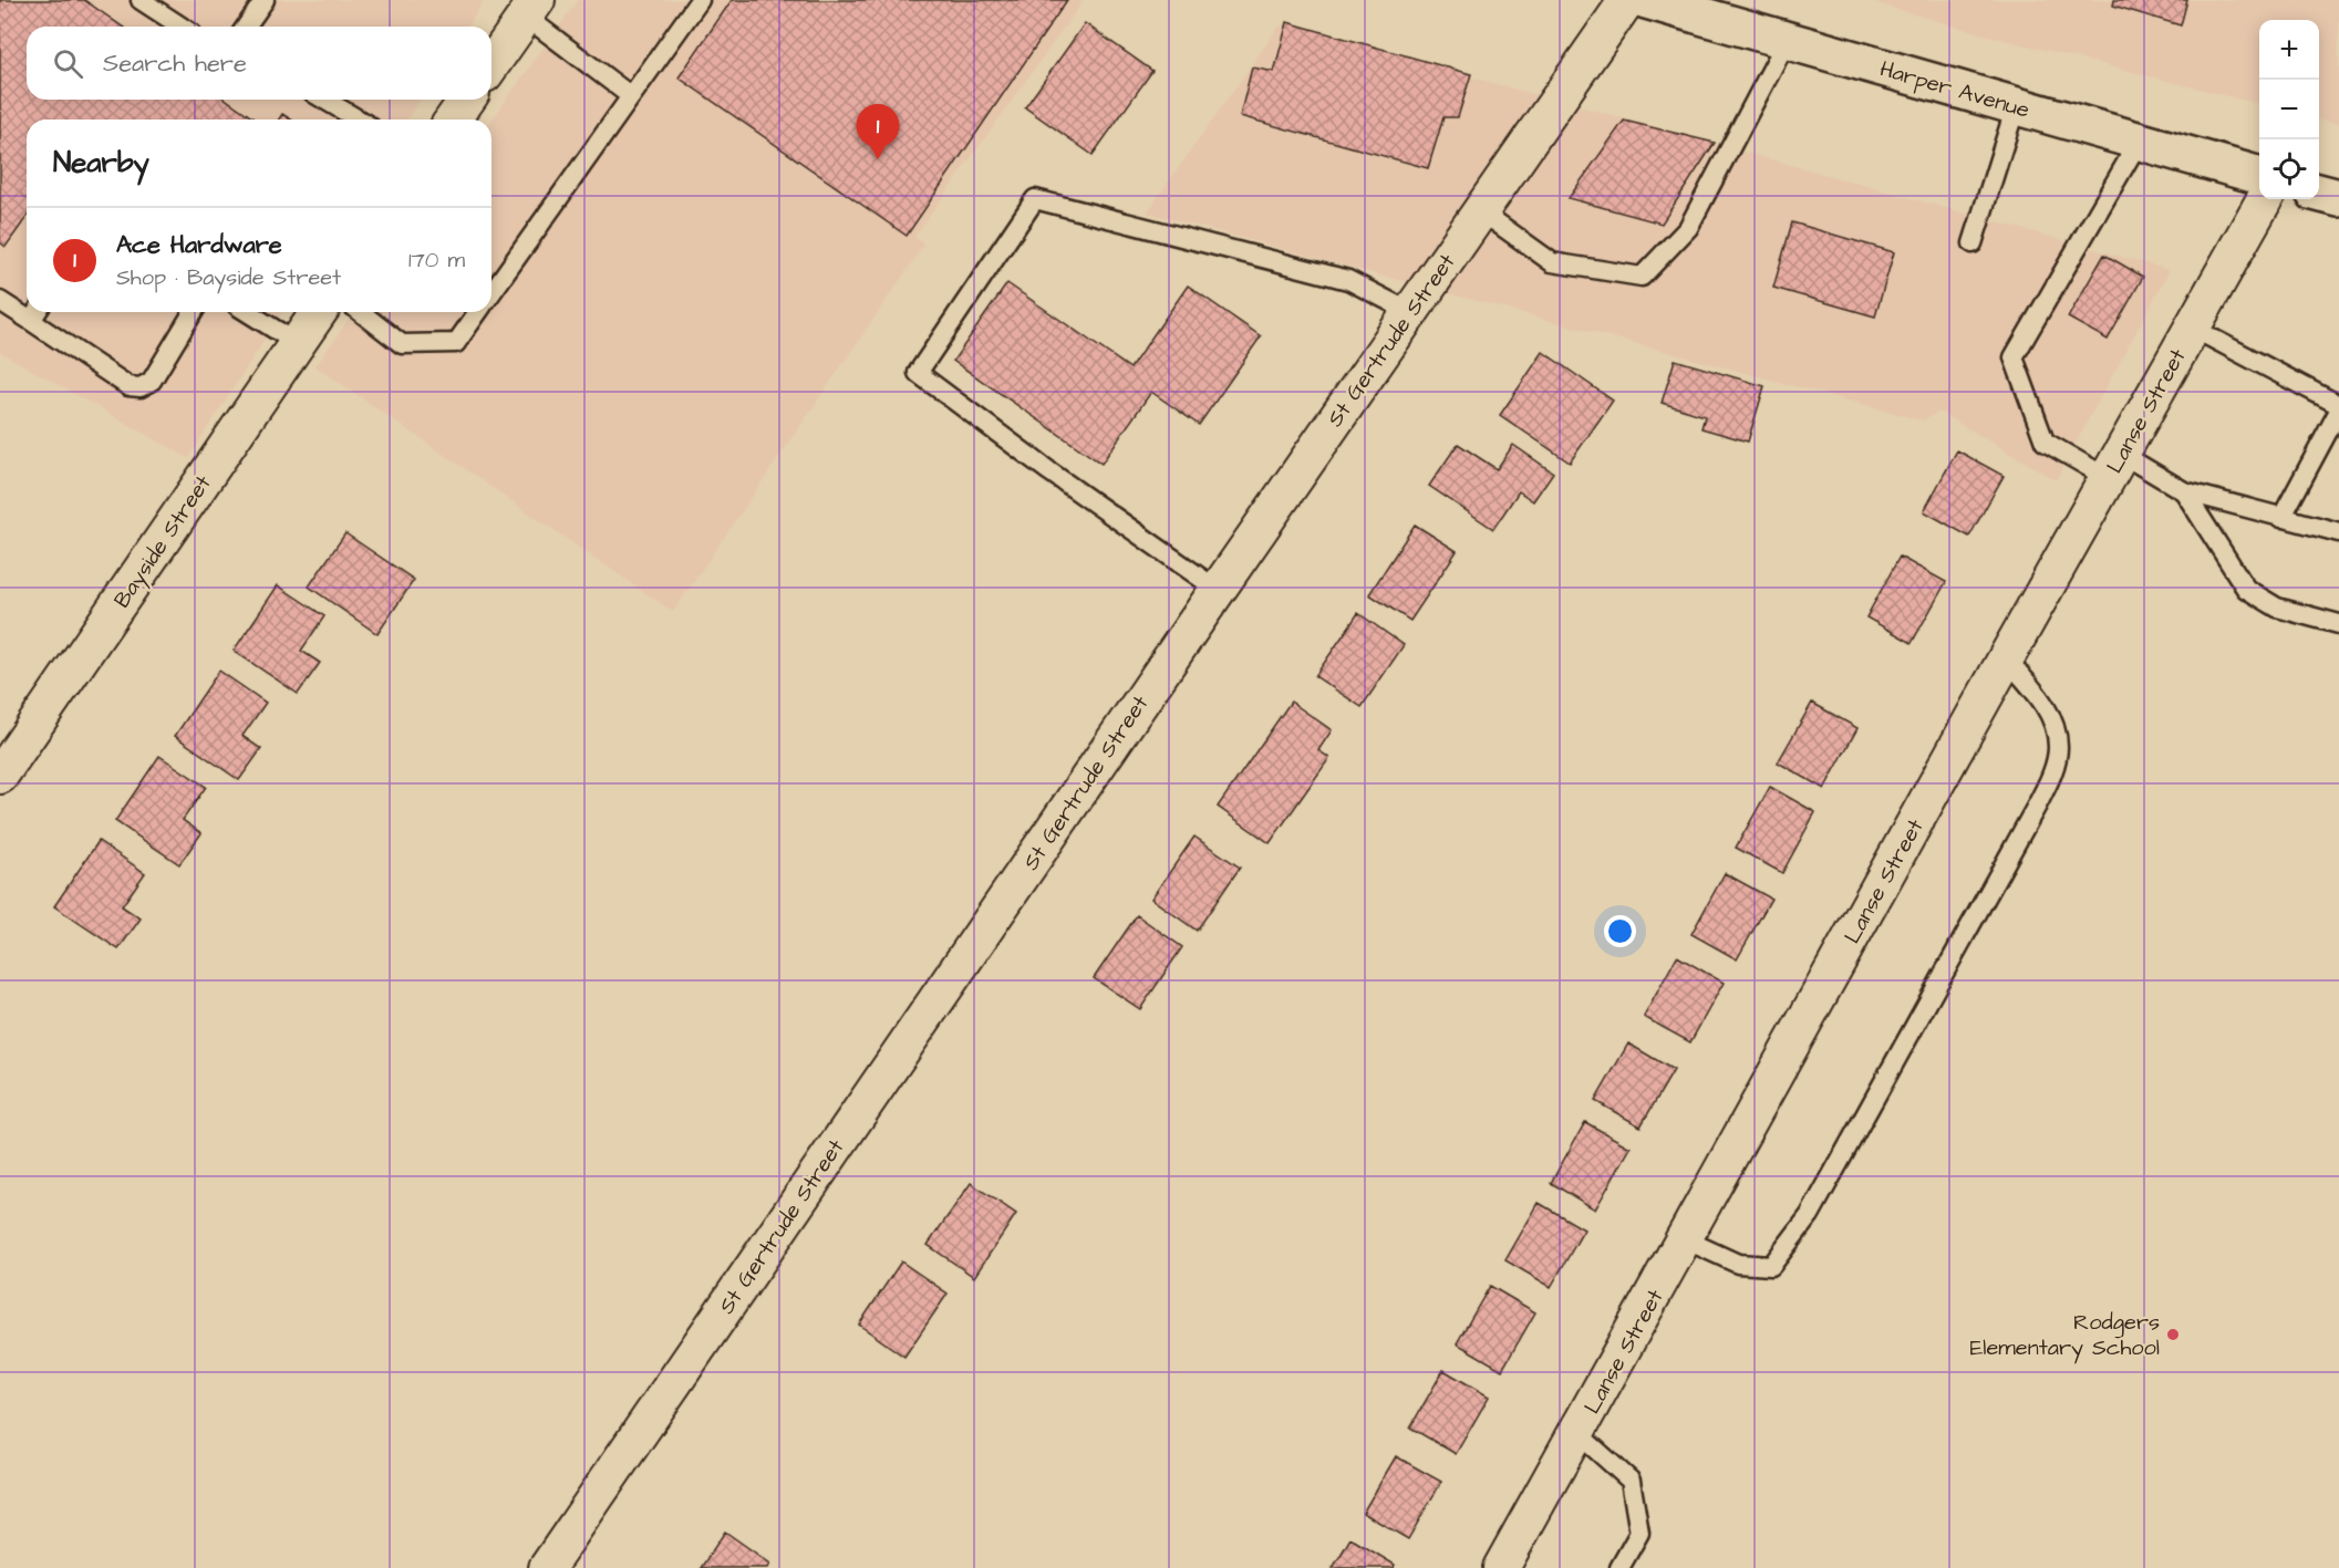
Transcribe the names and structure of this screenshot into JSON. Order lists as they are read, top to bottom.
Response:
{
  "streets": {
    "main road": ["Harper Avenue"],
    "street": ["St Gertrude Street", "Lanse Street", "Bayside Street"]
  },
  "places": ["Rodgers Elementary School"],
  "page": {
    "map_buttons": ["+", "−"],
    "search": "Search here",
    "pins": "1",
    "heading": "Nearby",
    "list": [
      {
        "mark": "1",
        "name": "Ace Hardware",
        "note": "Shop · Bayside Street",
        "value": "170 m"
      }
    ]
  }
}
